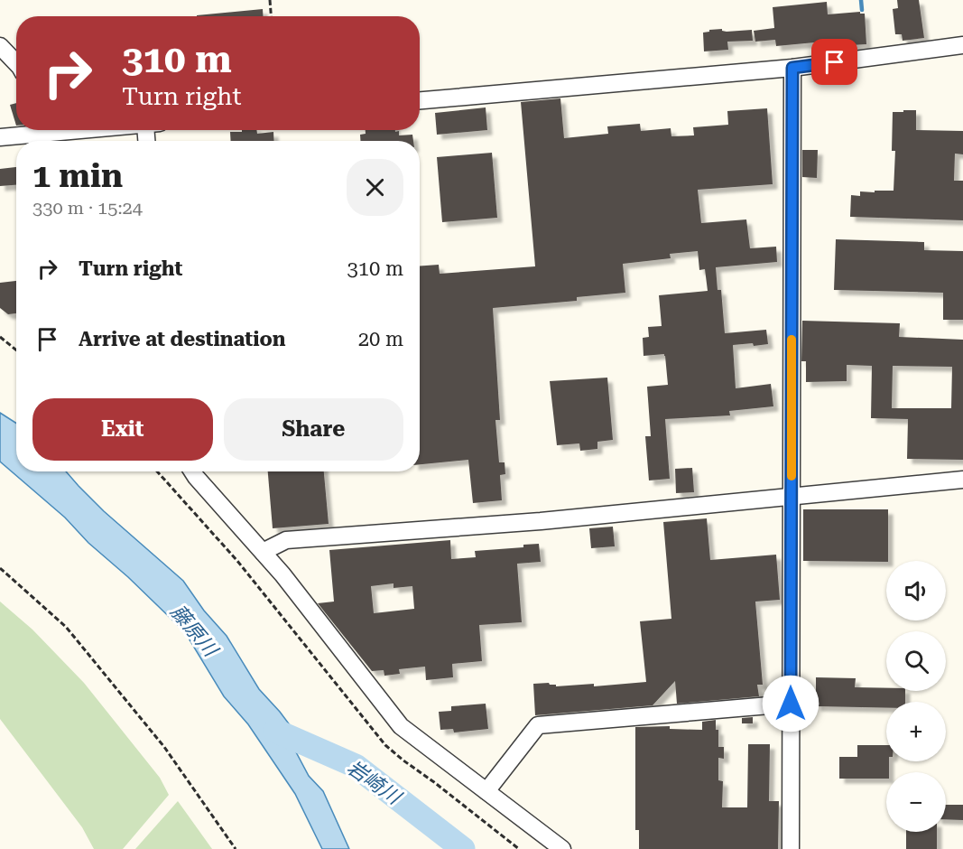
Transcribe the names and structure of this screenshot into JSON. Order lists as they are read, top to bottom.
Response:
{
  "water": ["藤原川", "岩崎川"],
  "page": {
    "turn": ["310 m", "Turn right"],
    "heading": ["1 min", "330 m · 15:24"],
    "list": [
      {
        "name": "Turn right",
        "value": "310 m"
      },
      {
        "name": "Arrive at destination",
        "value": "20 m"
      }
    ],
    "buttons": ["Exit", "Share"],
    "map_buttons": ["+", "−"]
  }
}
